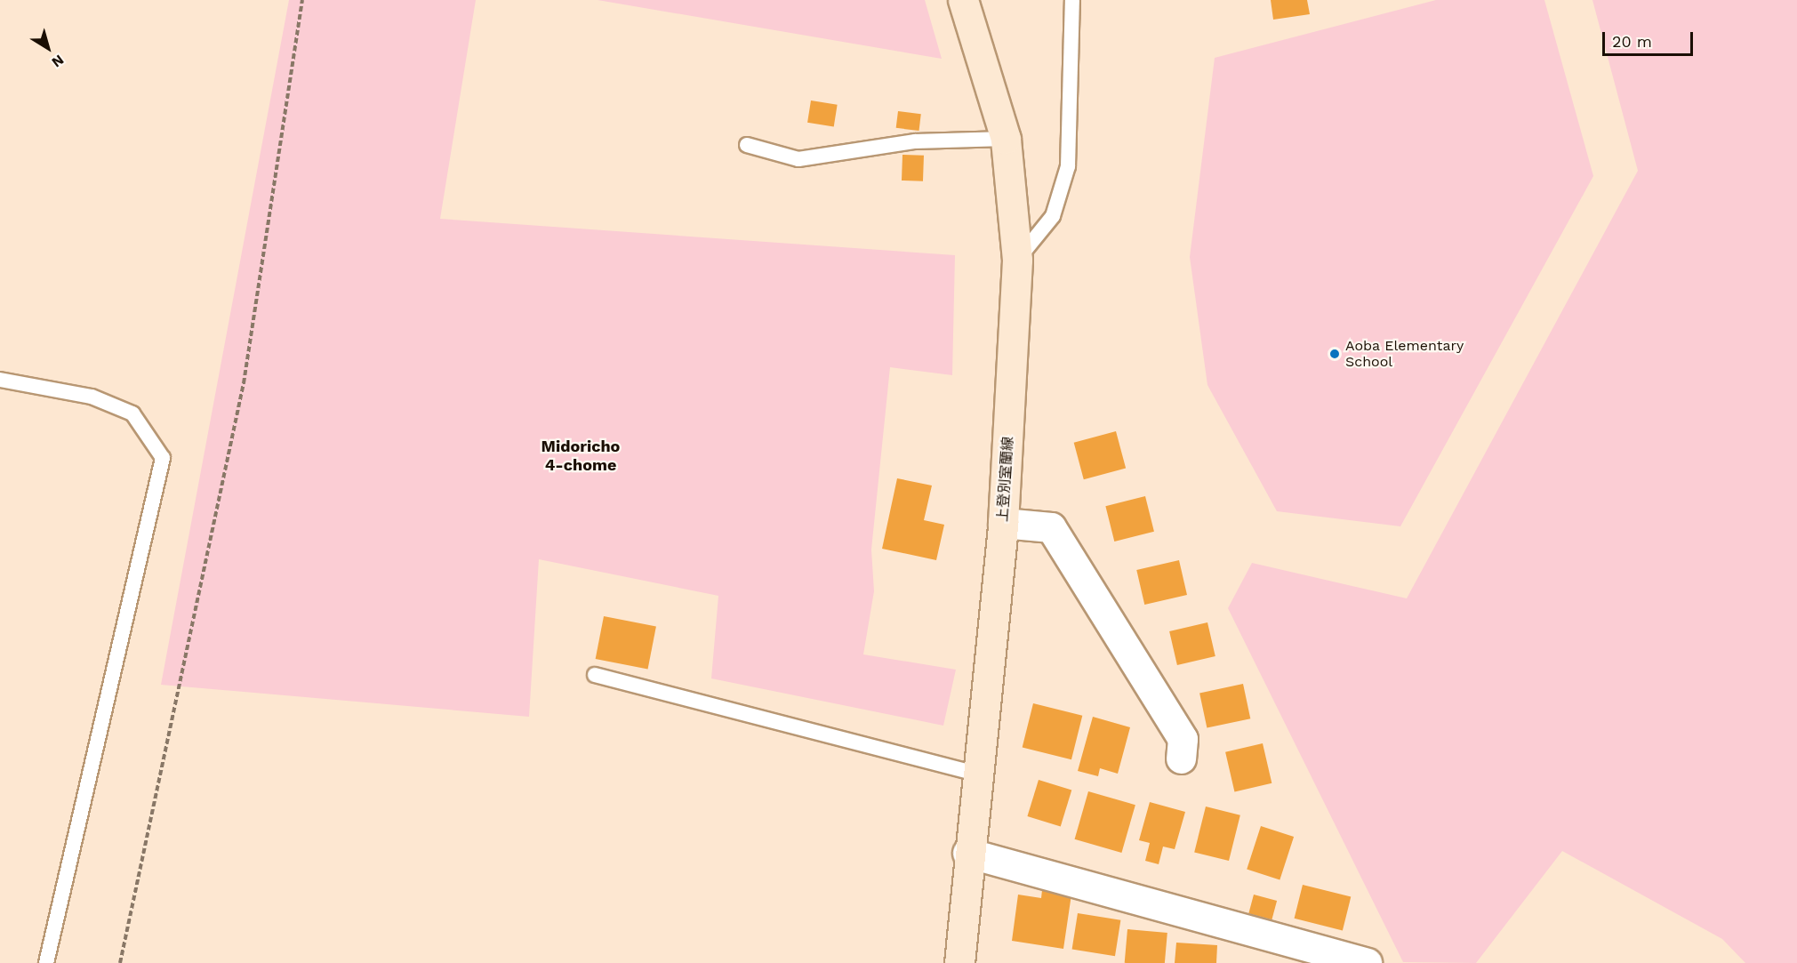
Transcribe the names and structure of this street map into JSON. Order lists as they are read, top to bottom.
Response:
{
  "streets": {
    "main road": ["上登別室蘭線"]
  },
  "districts": ["Midoricho 4-chome"],
  "places": ["Aoba Elementary School"],
  "scale_bar": "20 m",
  "north": "bottom right"
}
